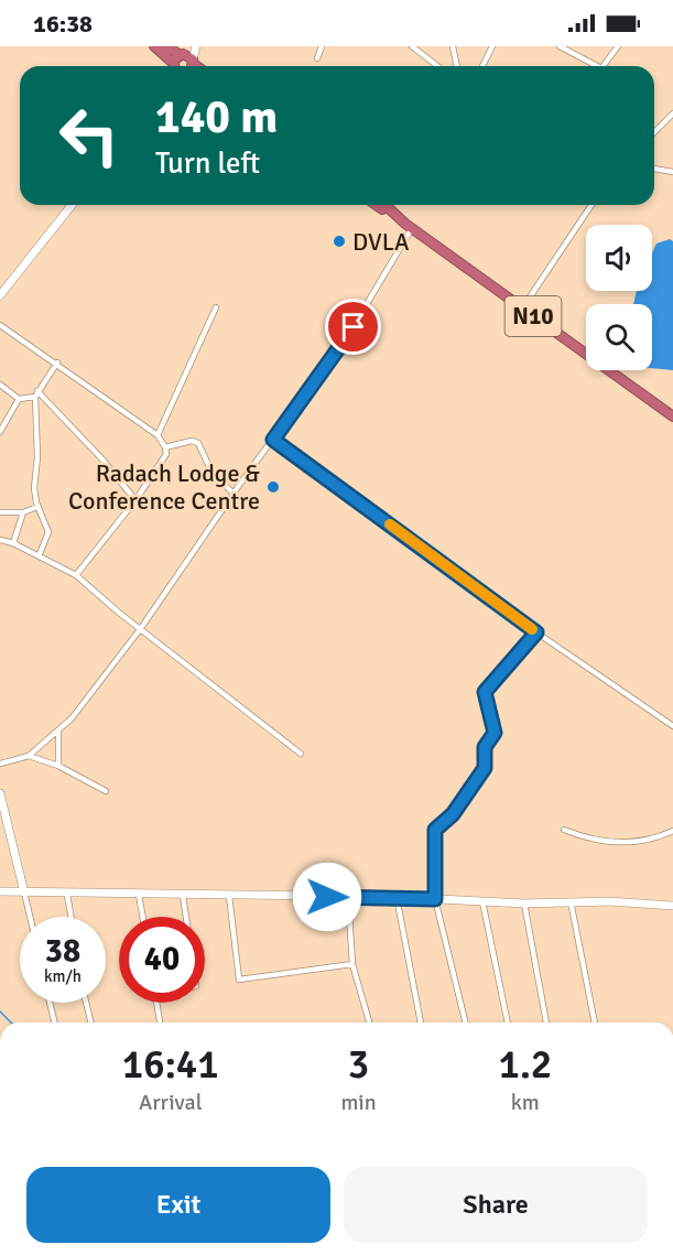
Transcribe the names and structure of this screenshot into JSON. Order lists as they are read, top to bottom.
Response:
{
  "streets": {
    "highway": ["N10"]
  },
  "places": ["DVLA", "Radach Lodge & Conference Centre"],
  "page": {
    "status": "16:38",
    "turn": ["140 m", "Turn left"],
    "speed": "38 km/h",
    "limit": "40",
    "eta": [
      "16:41",
      "Arrival",
      "3",
      "min",
      "1.2",
      "km"
    ],
    "buttons": ["Exit", "Share"]
  }
}
